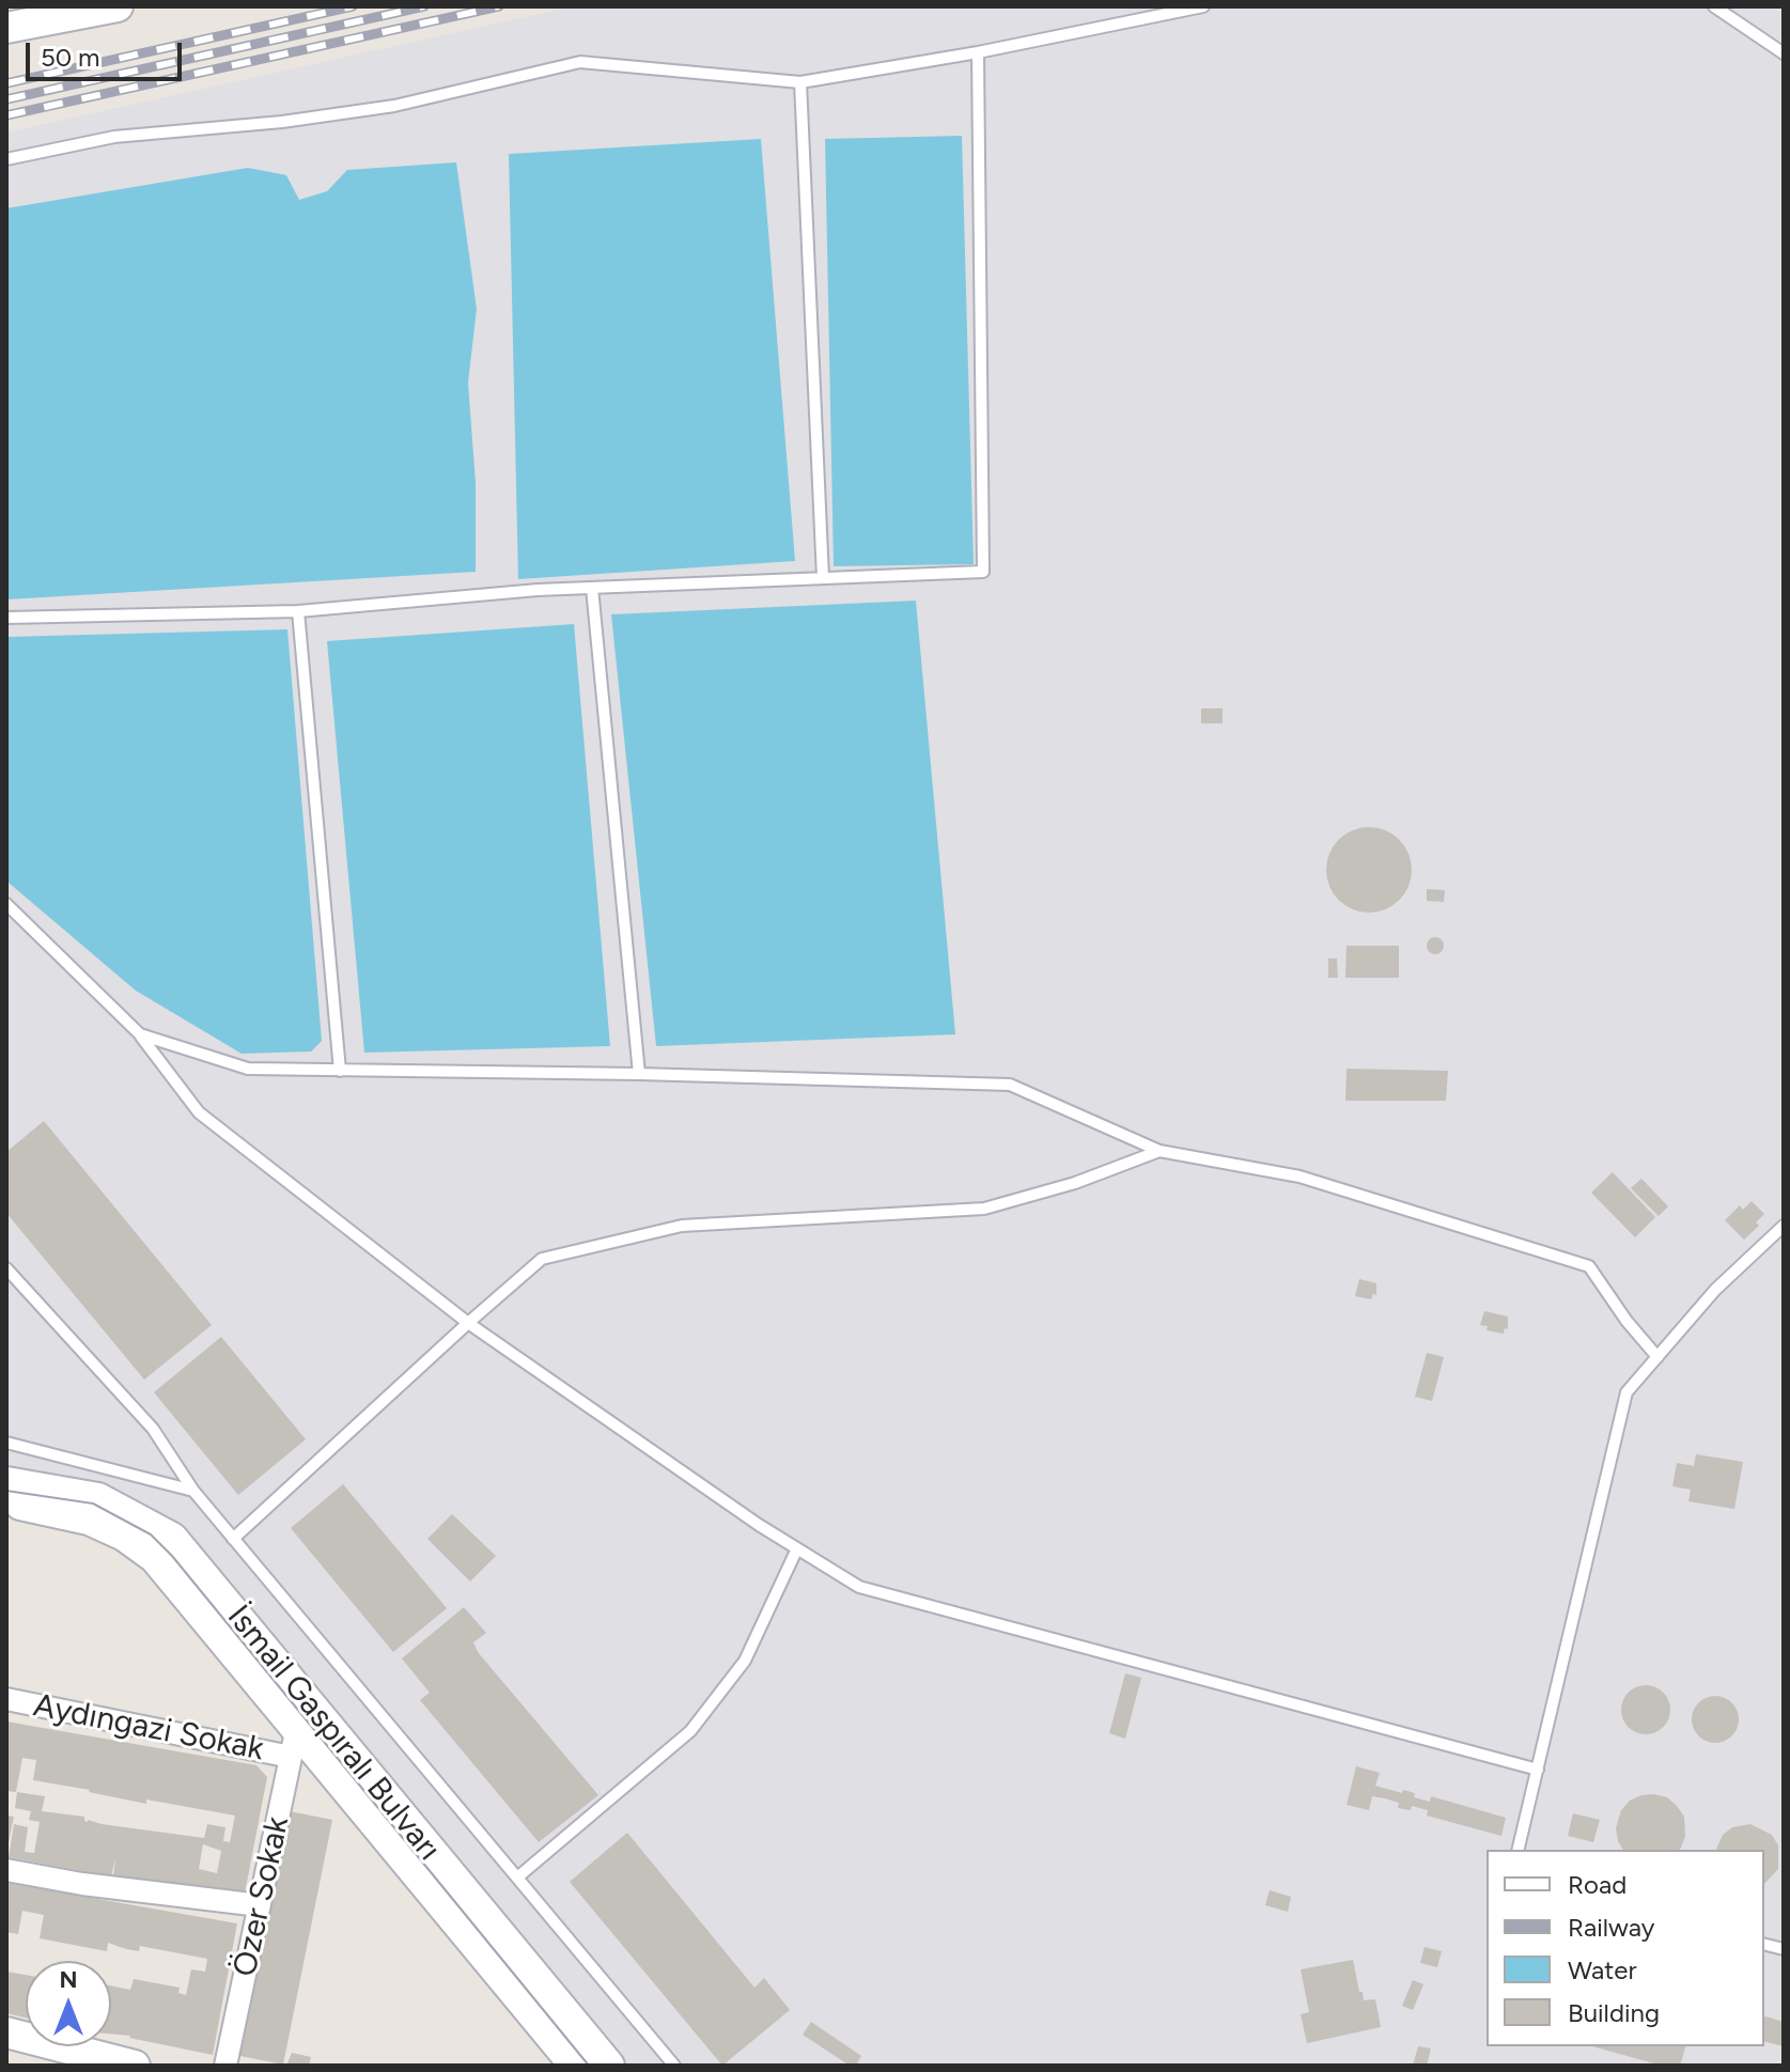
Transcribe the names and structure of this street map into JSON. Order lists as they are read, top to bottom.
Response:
{
  "streets": {
    "main road": ["İsmail Gaspıralı Bulvarı"],
    "street": ["Aydıngazi Sokak", "Özer Sokak"]
  },
  "crossings": [
    ["Aydıngazi Sokak", "Özer Sokak"]
  ],
  "legend": [
    "Road",
    "Railway",
    "Water",
    "Building"
  ],
  "scale_bar": "50 m",
  "north": "top"
}
